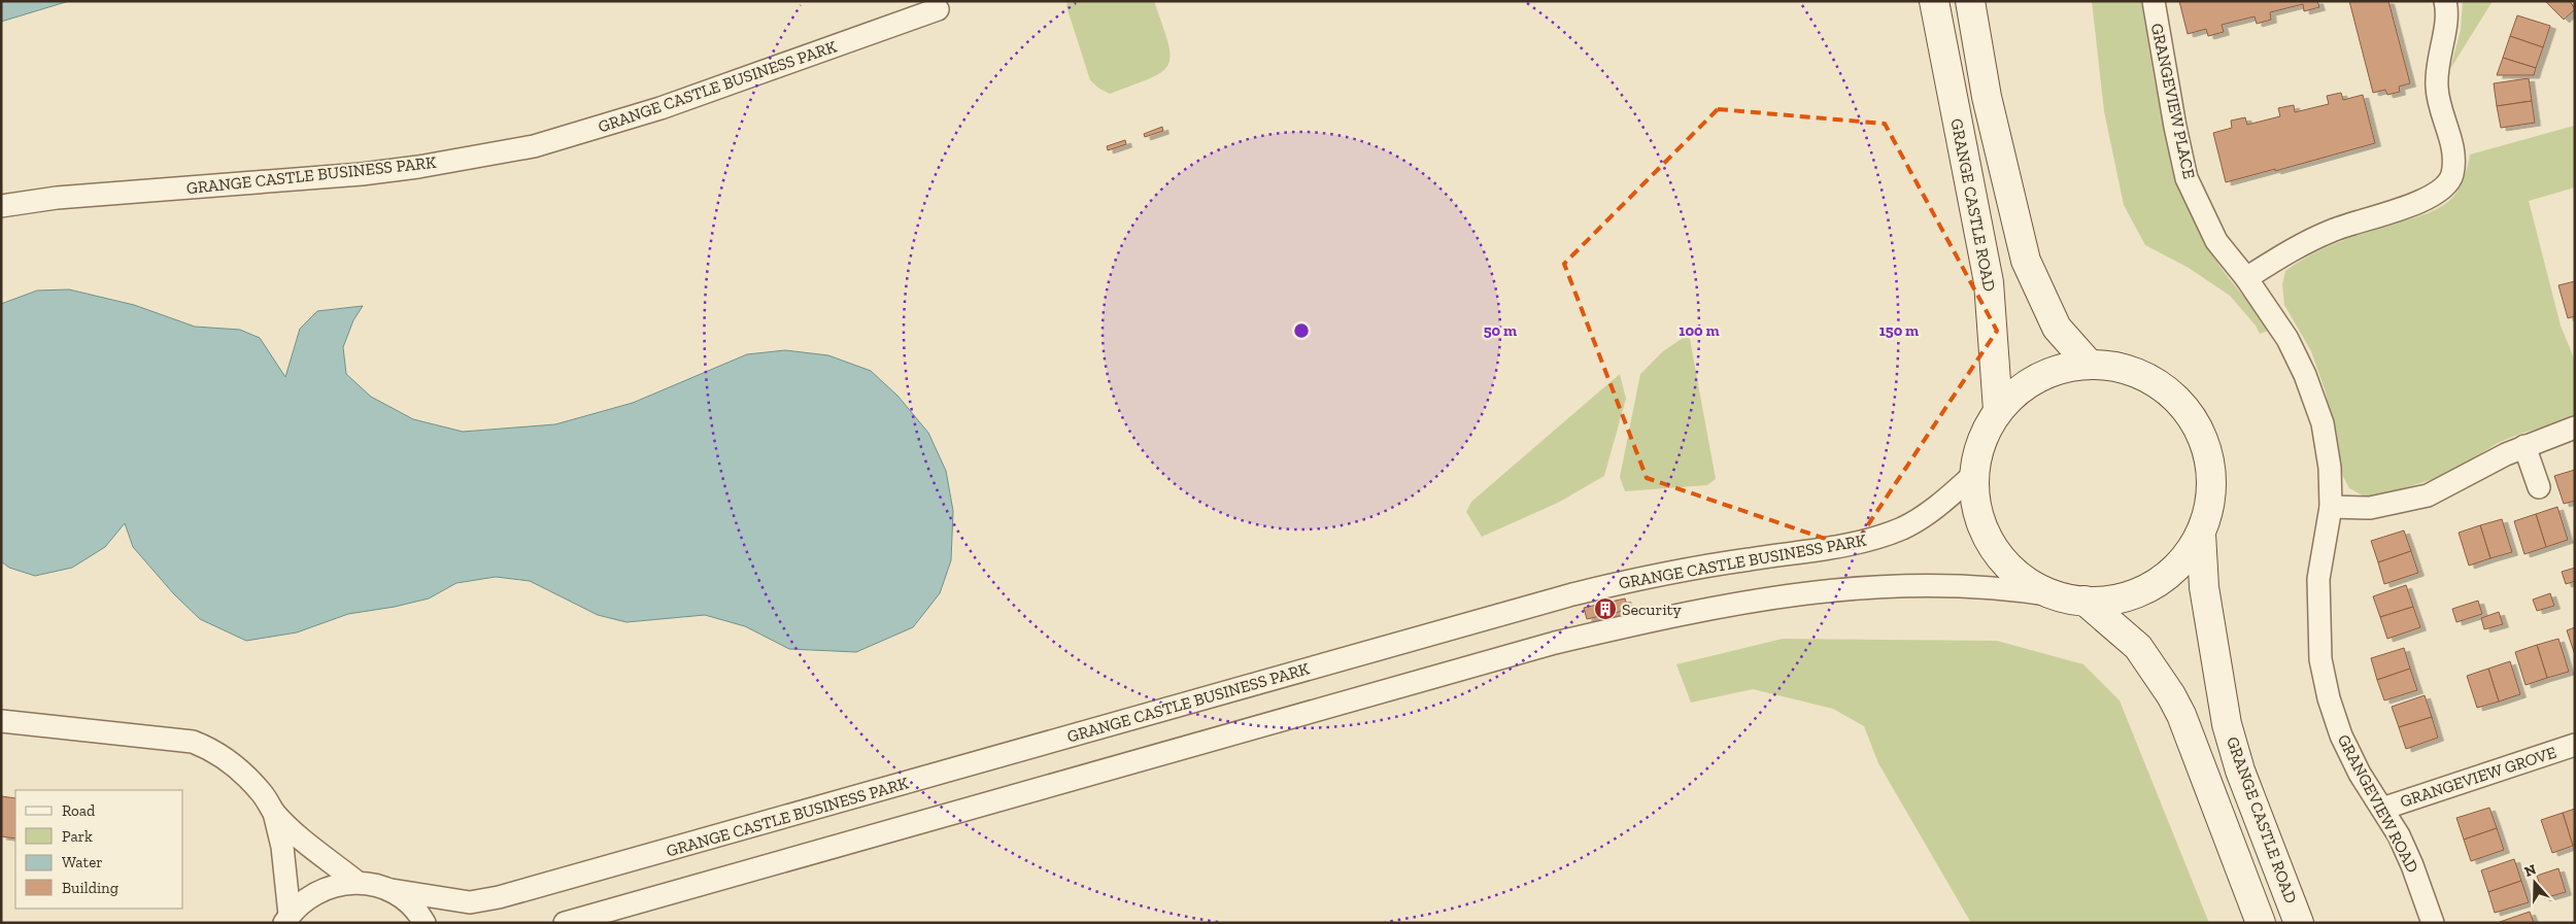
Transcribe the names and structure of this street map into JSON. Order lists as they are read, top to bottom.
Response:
{
  "streets": {
    "main road": ["GRANGE CASTLE ROAD"],
    "street": [
      "GRANGE CASTLE BUSINESS PARK",
      "GRANGEVIEW PLACE",
      "GRANGEVIEW GROVE",
      "GRANGEVIEW ROAD"
    ]
  },
  "crossings": [
    ["GRANGE CASTLE BUSINESS PARK", "GRANGE CASTLE ROAD"],
    ["GRANGEVIEW PLACE", "GRANGEVIEW ROAD"],
    ["GRANGEVIEW GROVE", "GRANGEVIEW ROAD"]
  ],
  "places": {
    "building": ["Security"]
  },
  "legend": [
    "Road",
    "Park",
    "Water",
    "Building"
  ],
  "north": "top",
  "rings": ["50 m", "100 m", "150 m"]
}
